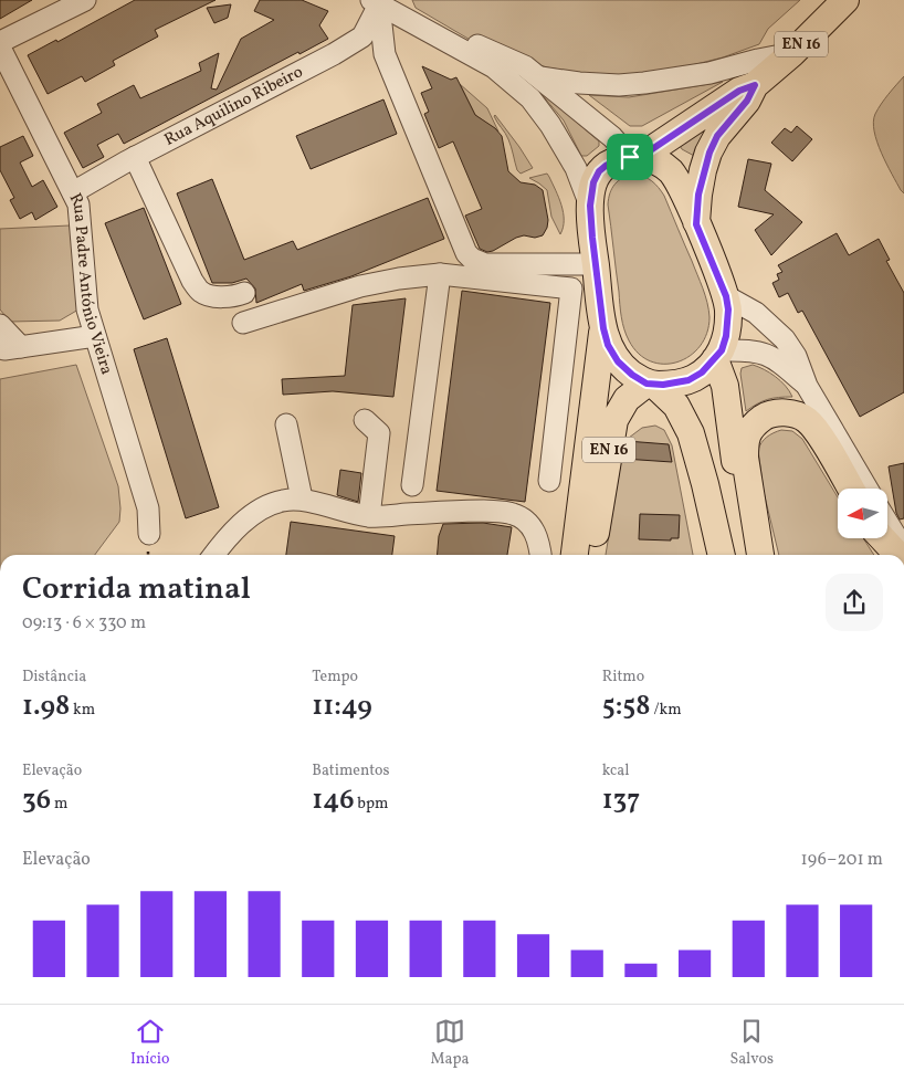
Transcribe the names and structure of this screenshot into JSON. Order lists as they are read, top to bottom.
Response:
{
  "streets": {
    "main road": ["EN 16"],
    "street": ["Rua Aquilino Ribeiro", "Rua Padre António Vieira"]
  },
  "crossings": [
    ["Rua Aquilino Ribeiro", "Rua Padre António Vieira"]
  ],
  "north": "left",
  "page": {
    "heading": ["Corrida matinal", "09:13 · 6 × 330 m"],
    "stats": [
      ["Distância", "1.98 km"],
      ["Tempo", "11:49"],
      ["Ritmo", "5:58 /km"],
      ["Elevação", "36 m"],
      ["Batimentos", "146 bpm"],
      ["kcal", "137"]
    ],
    "chart": ["Elevação", "196–201 m"],
    "tabs": ["Início", "Mapa", "Salvos"]
  }
}
